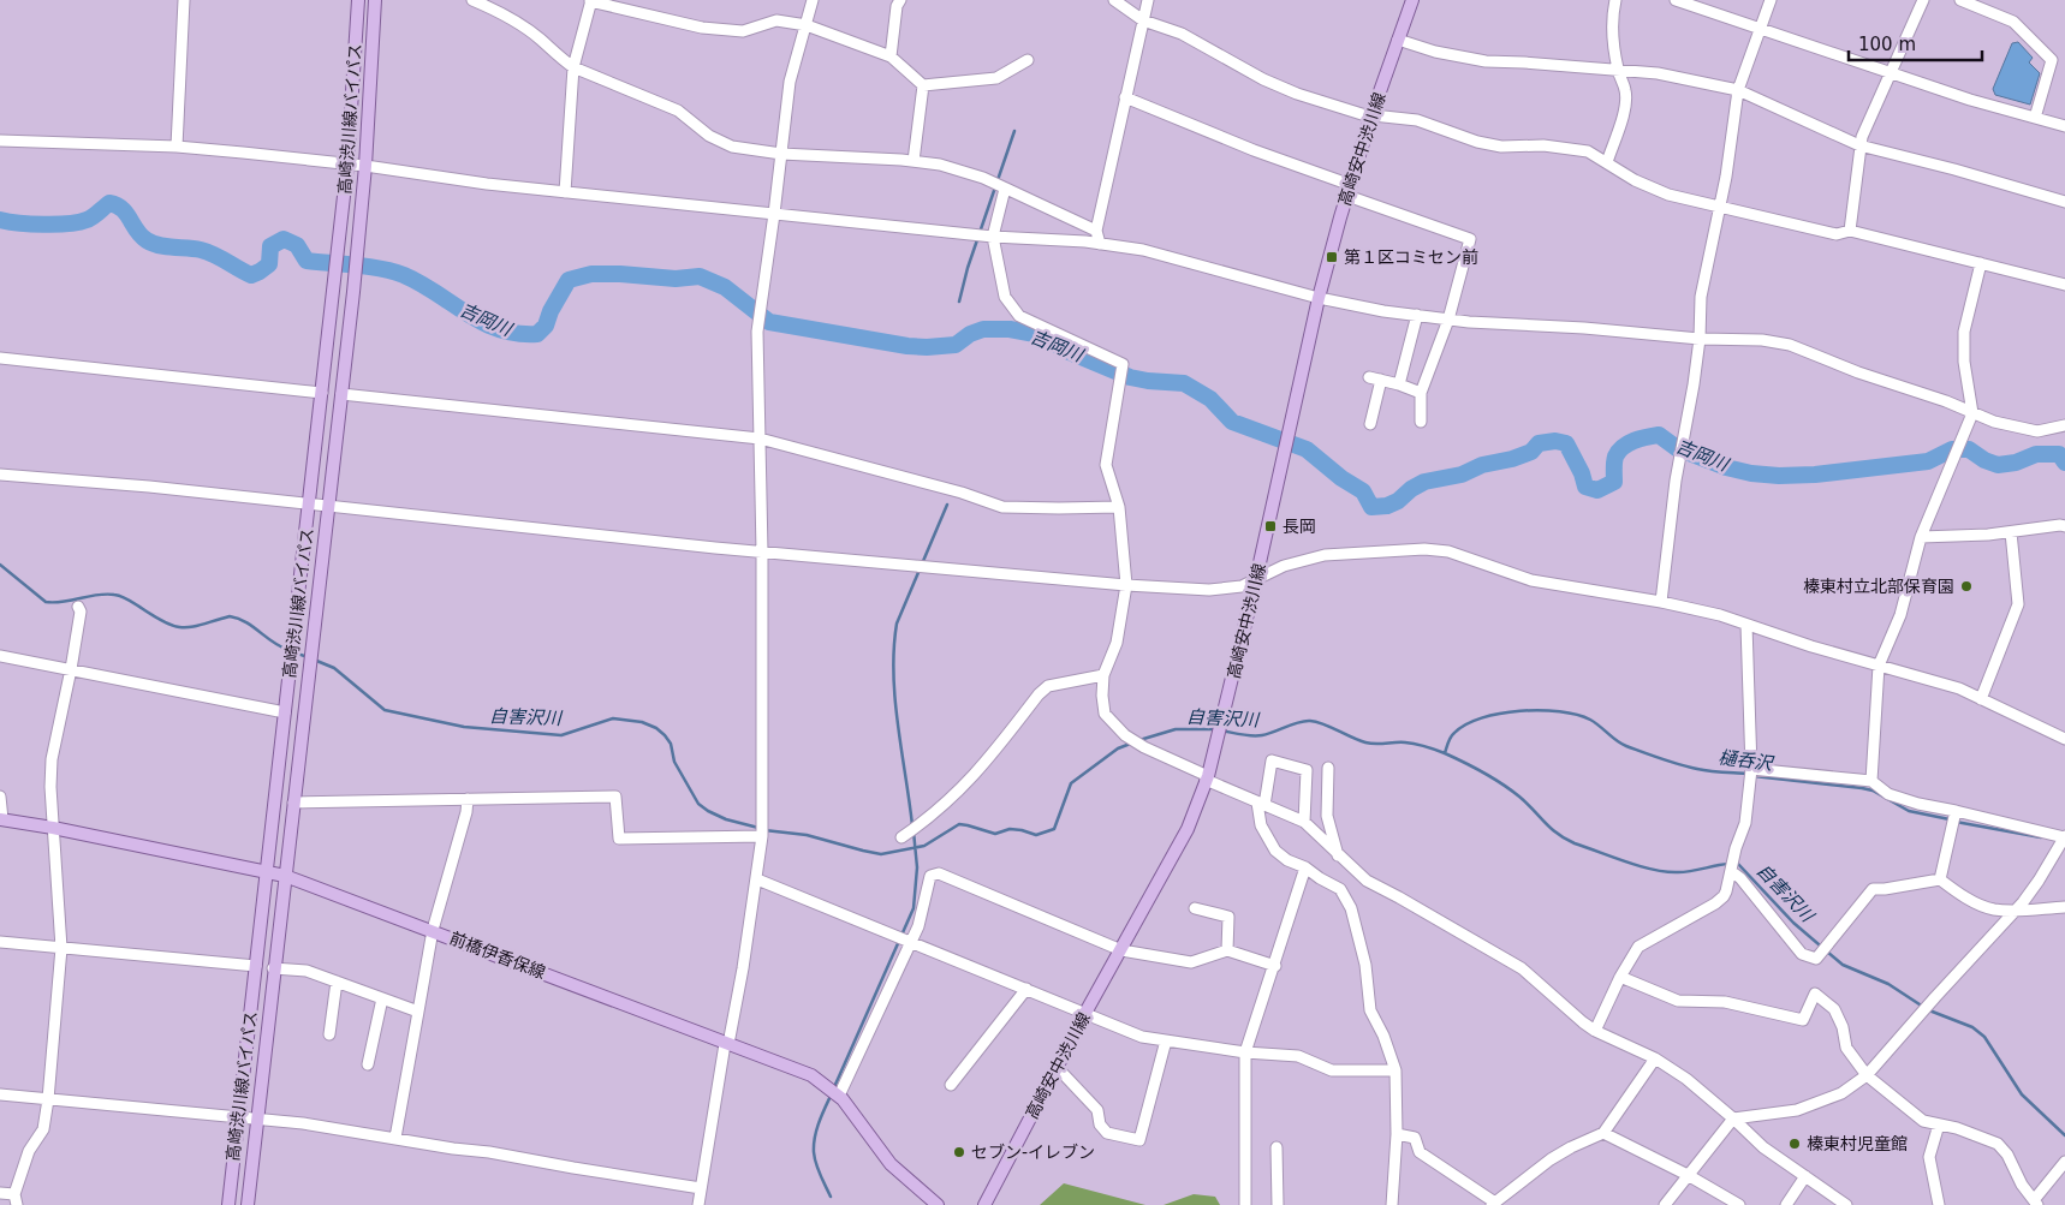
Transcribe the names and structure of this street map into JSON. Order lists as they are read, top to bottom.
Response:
{
  "streets": {
    "main road": ["高崎渋川線バイパス", "高崎安中渋川線", "前橋伊香保線"]
  },
  "crossings": [
    ["高崎渋川線バイパス", "前橋伊香保線"]
  ],
  "water": ["吉岡川", "自害沢川", "樋呑沢"],
  "places": {
    "transit": ["第１区コミセン前", "長岡"],
    "other": ["榛東村立北部保育園", "榛東村児童館", "セブン-イレブン"]
  },
  "scale_bar": "100 m"
}
